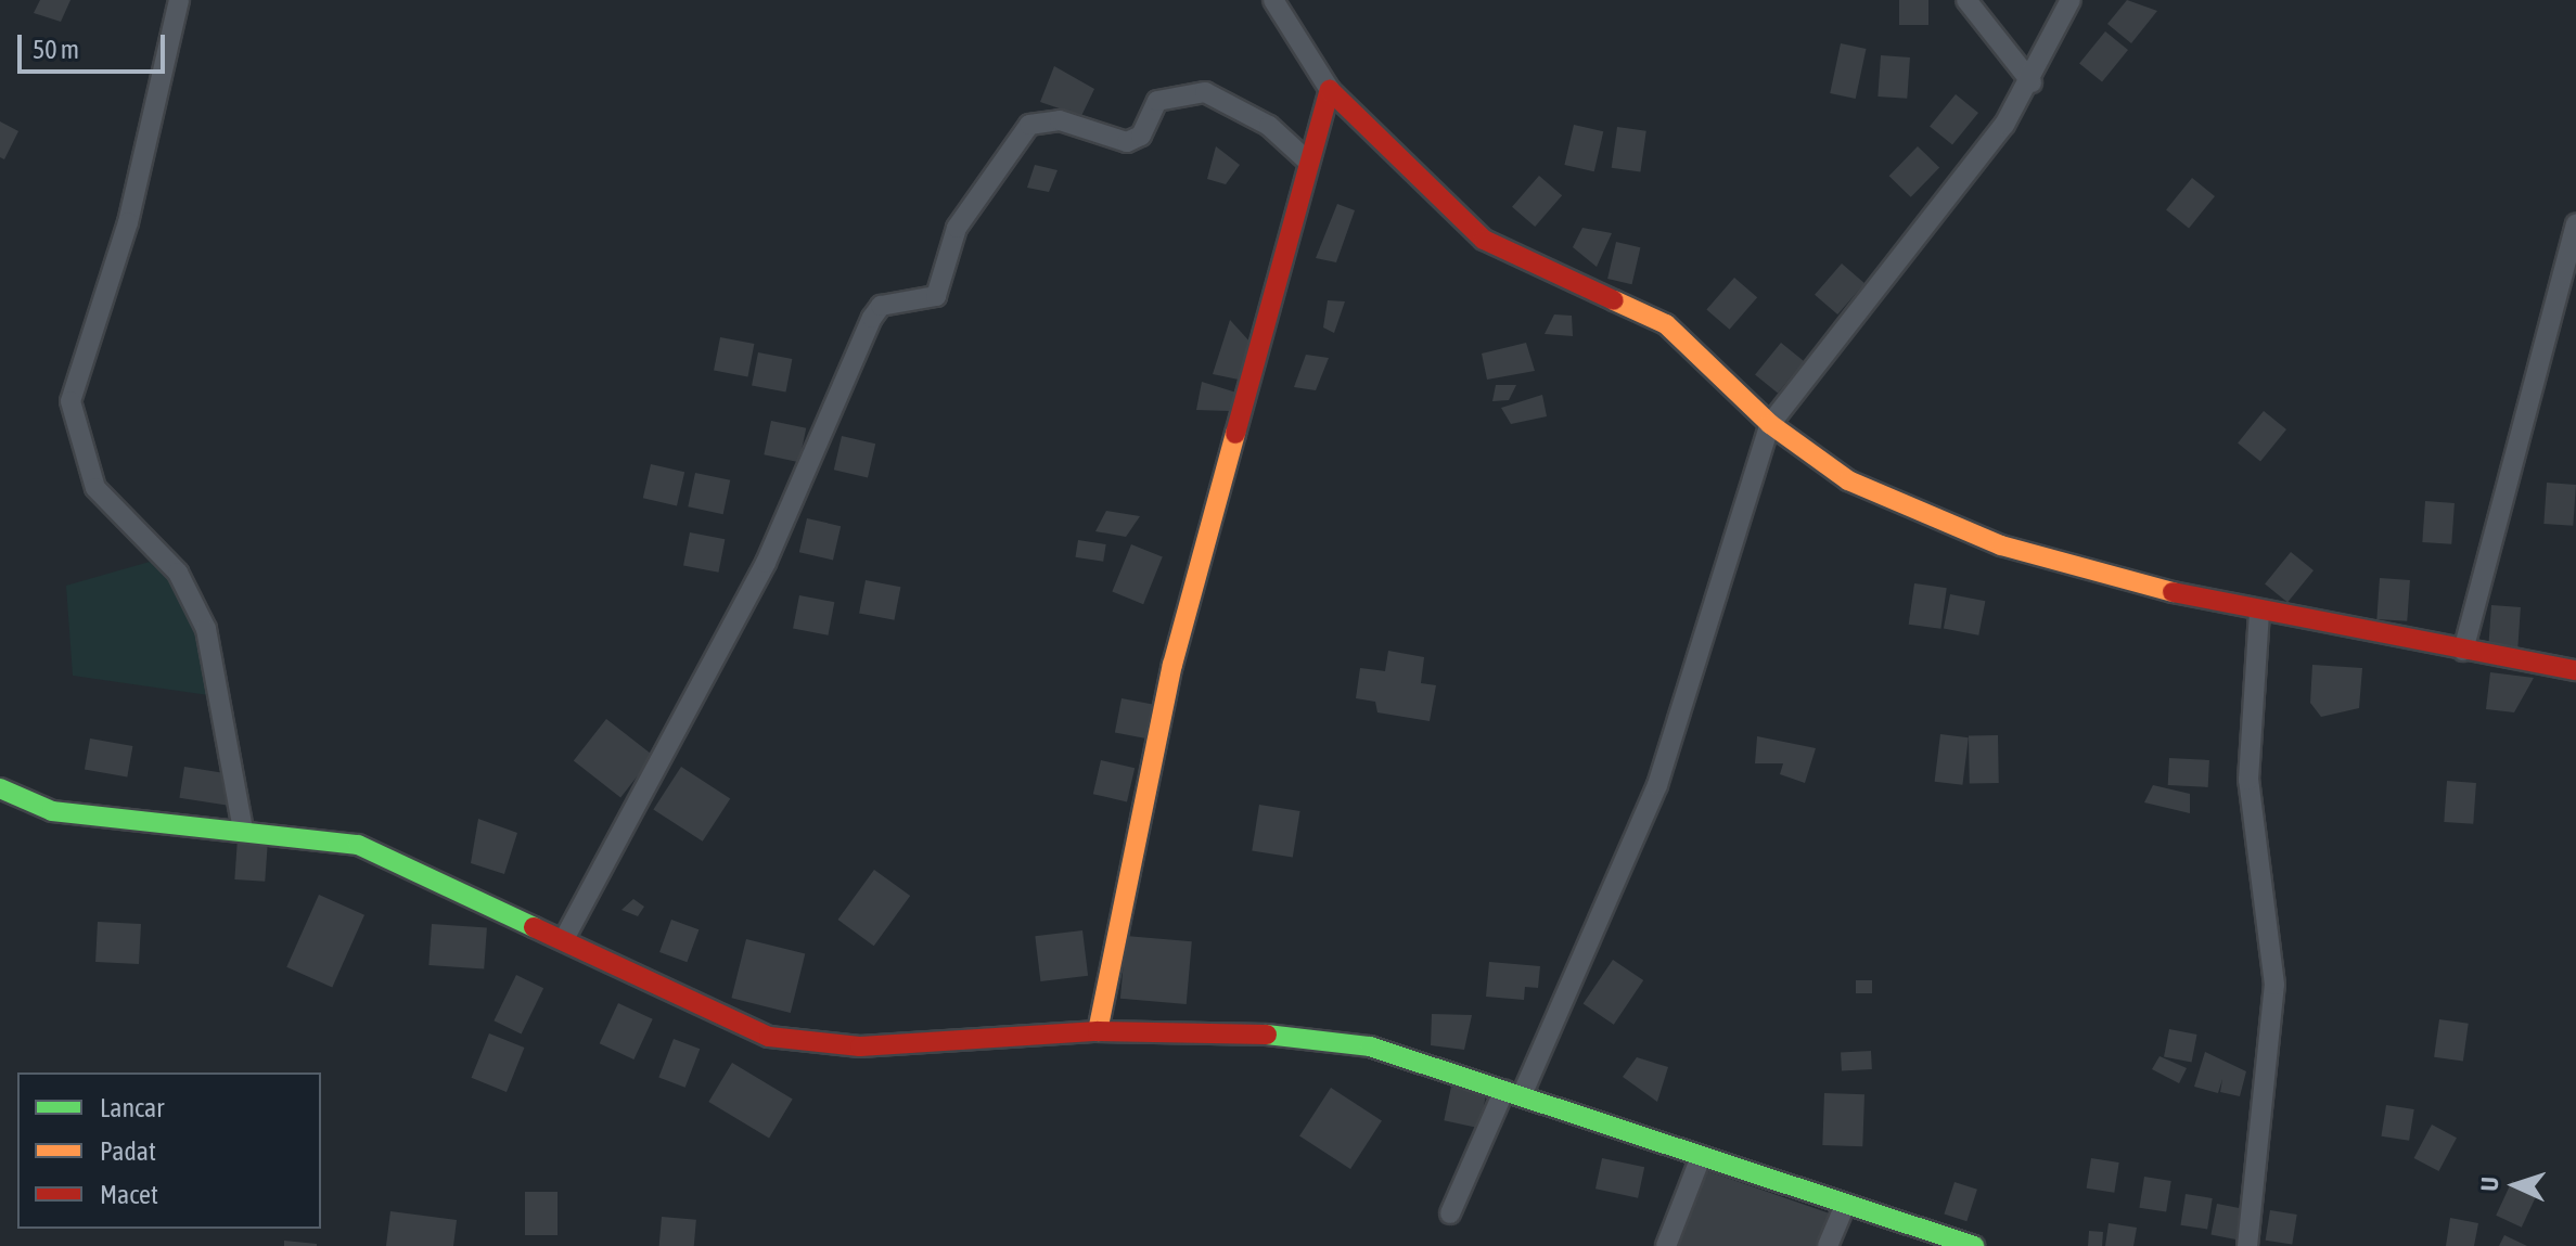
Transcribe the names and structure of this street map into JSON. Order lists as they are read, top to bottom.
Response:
{
  "legend": ["Lancar", "Padat", "Macet"],
  "scale_bar": "50 m",
  "north": "left"
}
